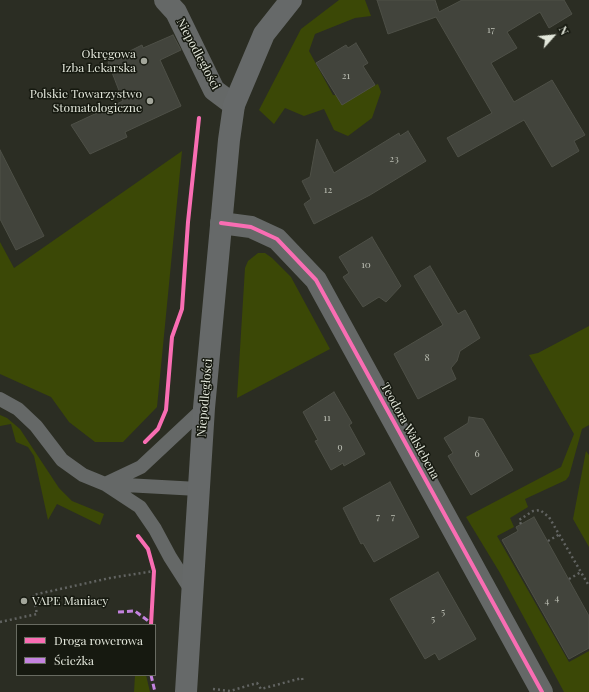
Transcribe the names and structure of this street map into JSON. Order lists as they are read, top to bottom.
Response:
{
  "streets": {
    "main road": ["Niepodległości"],
    "street": ["Teodora Walslebena"]
  },
  "crossings": [
    ["Niepodległości", "Teodora Walslebena"]
  ],
  "places": ["Okręgowa Izba Lekarska", "Polskie Towarzystwo Stomatologiczne", "VAPE Maniacy"],
  "house_numbers": [
    "17",
    "21",
    "23",
    "12",
    "10",
    "8",
    "11",
    "9",
    "6",
    "7",
    "7",
    "4",
    "4",
    "5",
    "5"
  ],
  "legend": ["Droga rowerowa", "Ścieżka"],
  "north": "top right"
}
